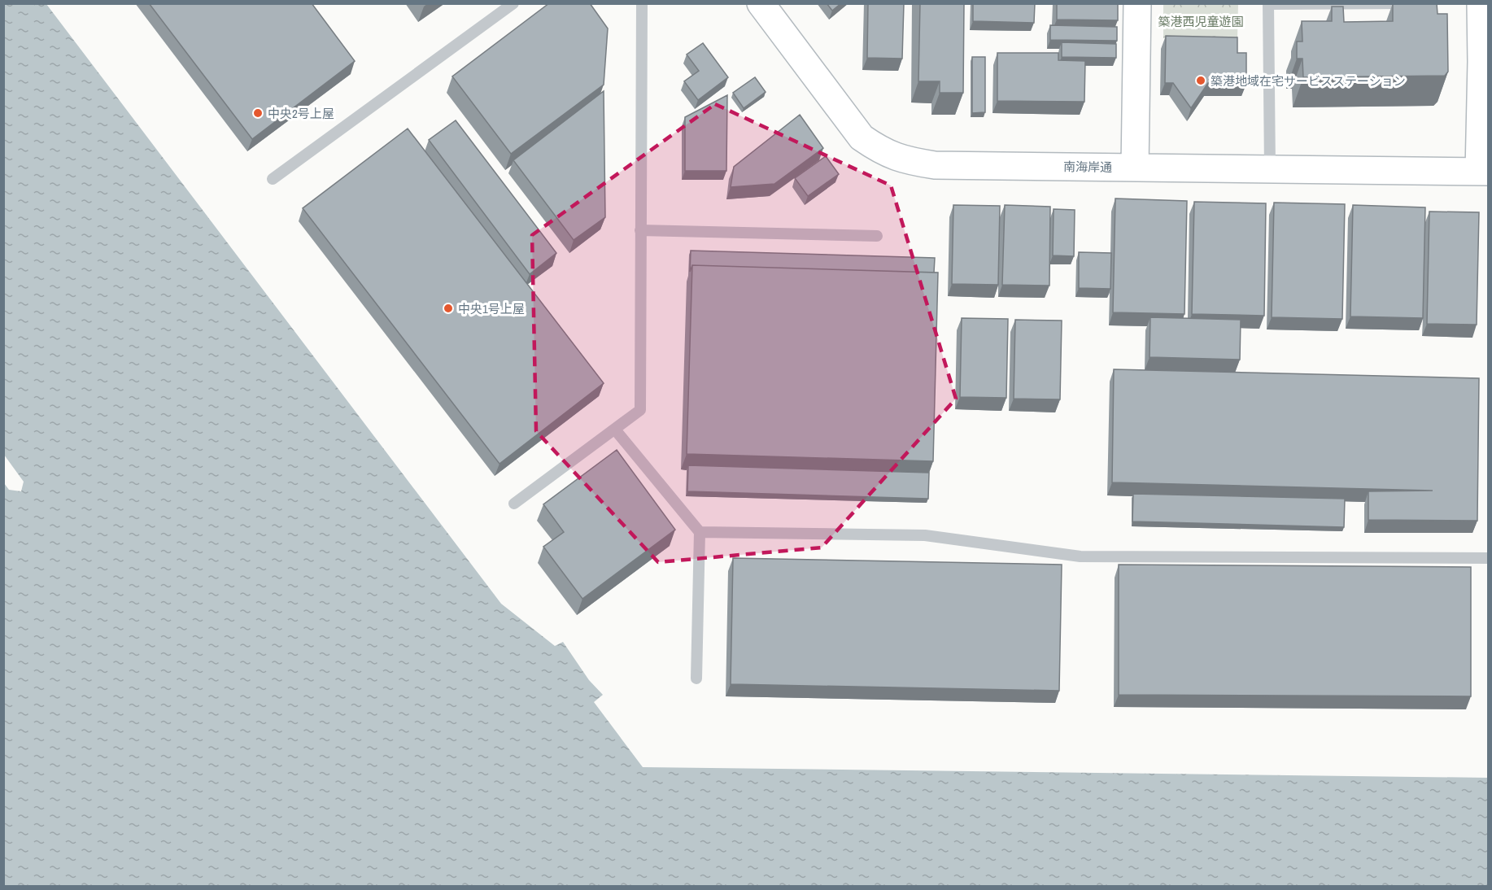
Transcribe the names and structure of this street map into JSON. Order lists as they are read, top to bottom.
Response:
{
  "streets": {
    "street": ["南海岸通"]
  },
  "parks": ["築港西児童遊園"],
  "places": ["築港地域在宅サービスステーション", "中央2号上屋", "中央1号上屋"]
}
